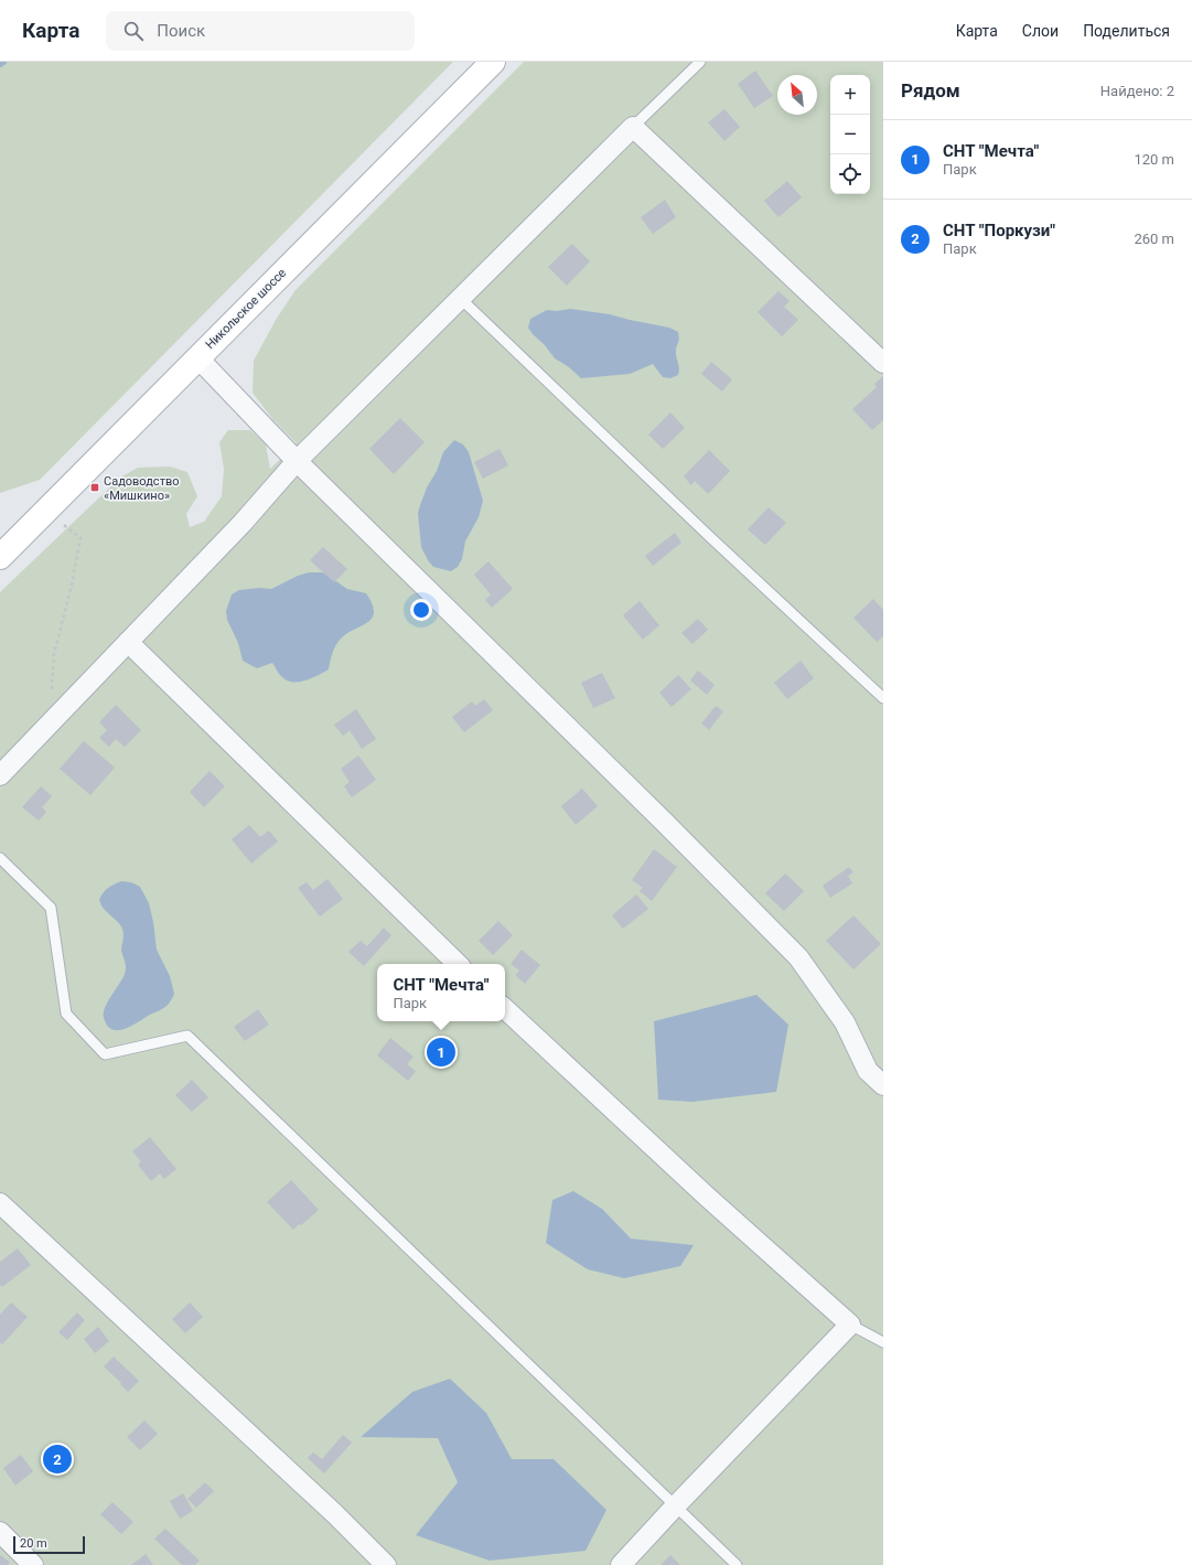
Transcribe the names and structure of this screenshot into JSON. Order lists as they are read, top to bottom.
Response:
{
  "streets": {
    "main road": ["Никольское шоссе"]
  },
  "places": {
    "transit": ["Садоводство «Мишкино»"]
  },
  "scale_bar": "20 m",
  "north": "top left",
  "page": {
    "header": "Карта",
    "search": "Поиск",
    "nav": ["Карта", "Слои", "Поделиться"],
    "heading": ["Рядом", "Найдено: 2"],
    "map_buttons": ["+", "−"],
    "list": [
      {
        "mark": "1",
        "name": "СНТ \"Мечта\"",
        "note": "Парк",
        "value": "120 m"
      },
      {
        "mark": "2",
        "name": "СНТ \"Поркузи\"",
        "note": "Парк",
        "value": "260 m"
      }
    ],
    "popup": ["СНТ \"Мечта\"", "Парк"],
    "pins": ["1", "2"],
    "scale": "20 m"
  }
}
